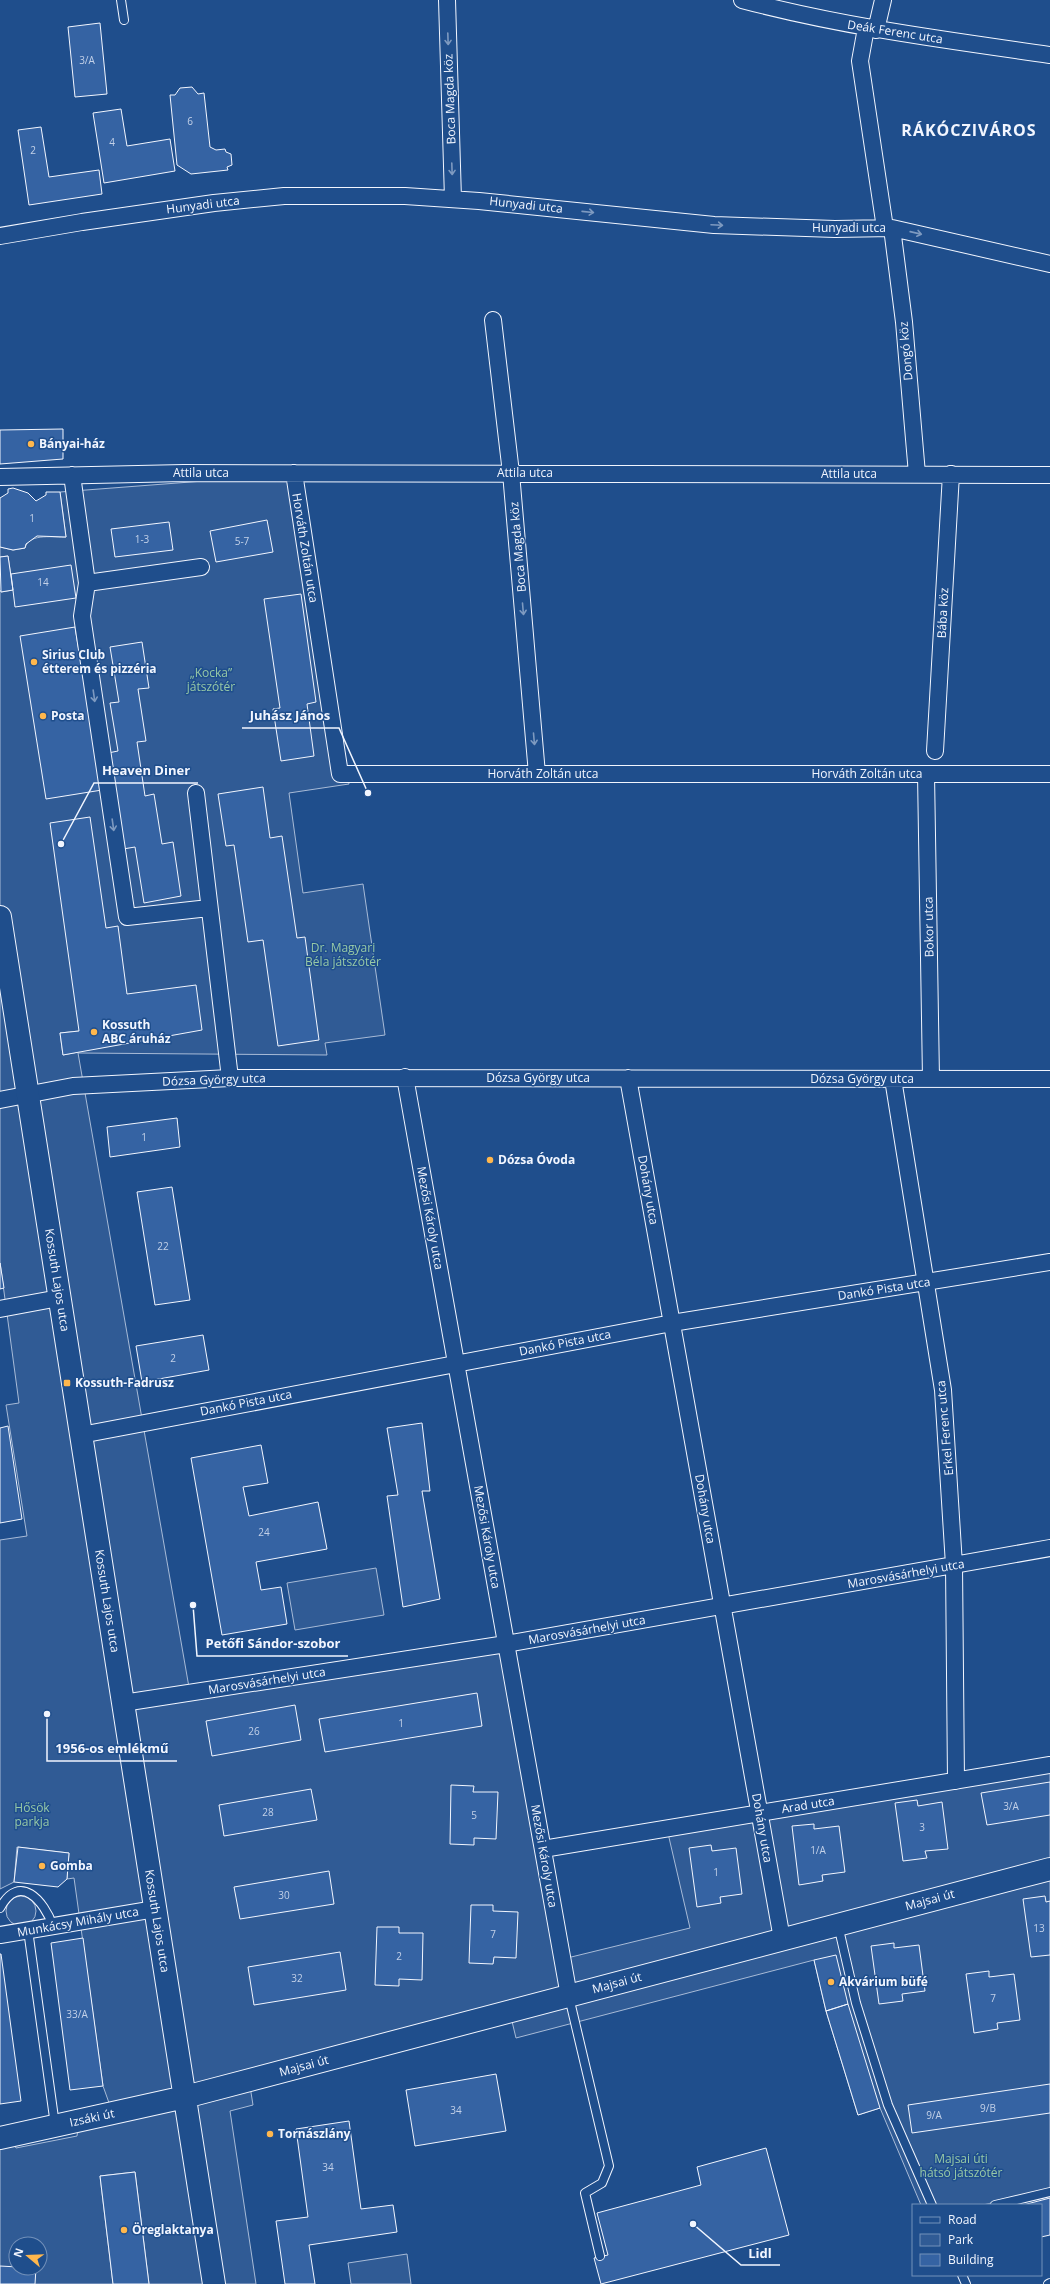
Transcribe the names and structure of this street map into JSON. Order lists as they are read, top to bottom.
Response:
{
  "streets": {
    "street": [
      "Deák Ferenc utca",
      "Boca Magda köz",
      "Hunyadi utca",
      "Dongó köz",
      "Attila utca",
      "Horváth Zoltán utca",
      "Bába köz",
      "Bokor utca",
      "Dózsa György utca",
      "Dohány utca",
      "Mezősi Károly utca",
      "Kossuth Lajos utca",
      "Dankó Pista utca",
      "Erkel Ferenc utca",
      "Marosvásárhelyi utca",
      "Arad utca",
      "Majsai út",
      "Munkácsy Mihály utca",
      "Izsáki út"
    ]
  },
  "crossings": [
    ["Deák Ferenc utca", "Dongó köz"],
    ["Boca Magda köz", "Hunyadi utca"],
    ["Boca Magda köz", "Attila utca"],
    ["Boca Magda köz", "Horváth Zoltán utca"],
    ["Hunyadi utca", "Dongó köz"],
    ["Dongó köz", "Attila utca"],
    ["Attila utca", "Horváth Zoltán utca"],
    ["Attila utca", "Bába köz"],
    ["Horváth Zoltán utca", "Bokor utca"],
    ["Bokor utca", "Dózsa György utca"],
    ["Dózsa György utca", "Dohány utca"],
    ["Dózsa György utca", "Mezősi Károly utca"],
    ["Dózsa György utca", "Kossuth Lajos utca"],
    ["Dózsa György utca", "Erkel Ferenc utca"],
    ["Dohány utca", "Dankó Pista utca"],
    ["Dohány utca", "Marosvásárhelyi utca"],
    ["Dohány utca", "Arad utca"],
    ["Dohány utca", "Majsai út"],
    ["Mezősi Károly utca", "Dankó Pista utca"],
    ["Mezősi Károly utca", "Marosvásárhelyi utca"],
    ["Mezősi Károly utca", "Arad utca"],
    ["Mezősi Károly utca", "Majsai út"],
    ["Kossuth Lajos utca", "Dankó Pista utca"],
    ["Kossuth Lajos utca", "Marosvásárhelyi utca"],
    ["Kossuth Lajos utca", "Majsai út"],
    ["Kossuth Lajos utca", "Munkácsy Mihály utca"],
    ["Kossuth Lajos utca", "Izsáki út"],
    ["Dankó Pista utca", "Erkel Ferenc utca"],
    ["Erkel Ferenc utca", "Marosvásárhelyi utca"],
    ["Erkel Ferenc utca", "Arad utca"],
    ["Majsai út", "Izsáki út"]
  ],
  "one_way": ["Boca Magda köz", "Hunyadi utca"],
  "districts": ["RÁKÓCZIVÁROS"],
  "parks": [
    "„Kocka” játszótér",
    "Dr. Magyari Béla játszótér",
    "Hősök parkja",
    "Majsai úti hátsó játszótér"
  ],
  "places": {
    "other": [
      "Bányai-ház",
      "Sirius Club étterem és pizzéria",
      "Posta",
      "Juhász János",
      "Heaven Diner",
      "Kossuth ABC áruház",
      "Dózsa Óvoda",
      "Petőfi Sándor-szobor",
      "1956-os emlékmű",
      "Gomba",
      "Akvárium büfé",
      "Tornászlány",
      "Lidl",
      "Öreglaktanya"
    ],
    "transit": ["Kossuth-Fadrusz"]
  },
  "house_numbers": [
    "3/A",
    "6",
    "4",
    "2",
    "1",
    "1-3",
    "5-7",
    "14",
    "1",
    "22",
    "2",
    "24",
    "1",
    "26",
    "3/A",
    "28",
    "5",
    "3",
    "1/A",
    "1",
    "30",
    "13",
    "7",
    "2",
    "32",
    "7",
    "33/A",
    "9/B",
    "34",
    "9/A",
    "34"
  ],
  "legend": ["Road", "Park", "Building"],
  "north": "left"
}
